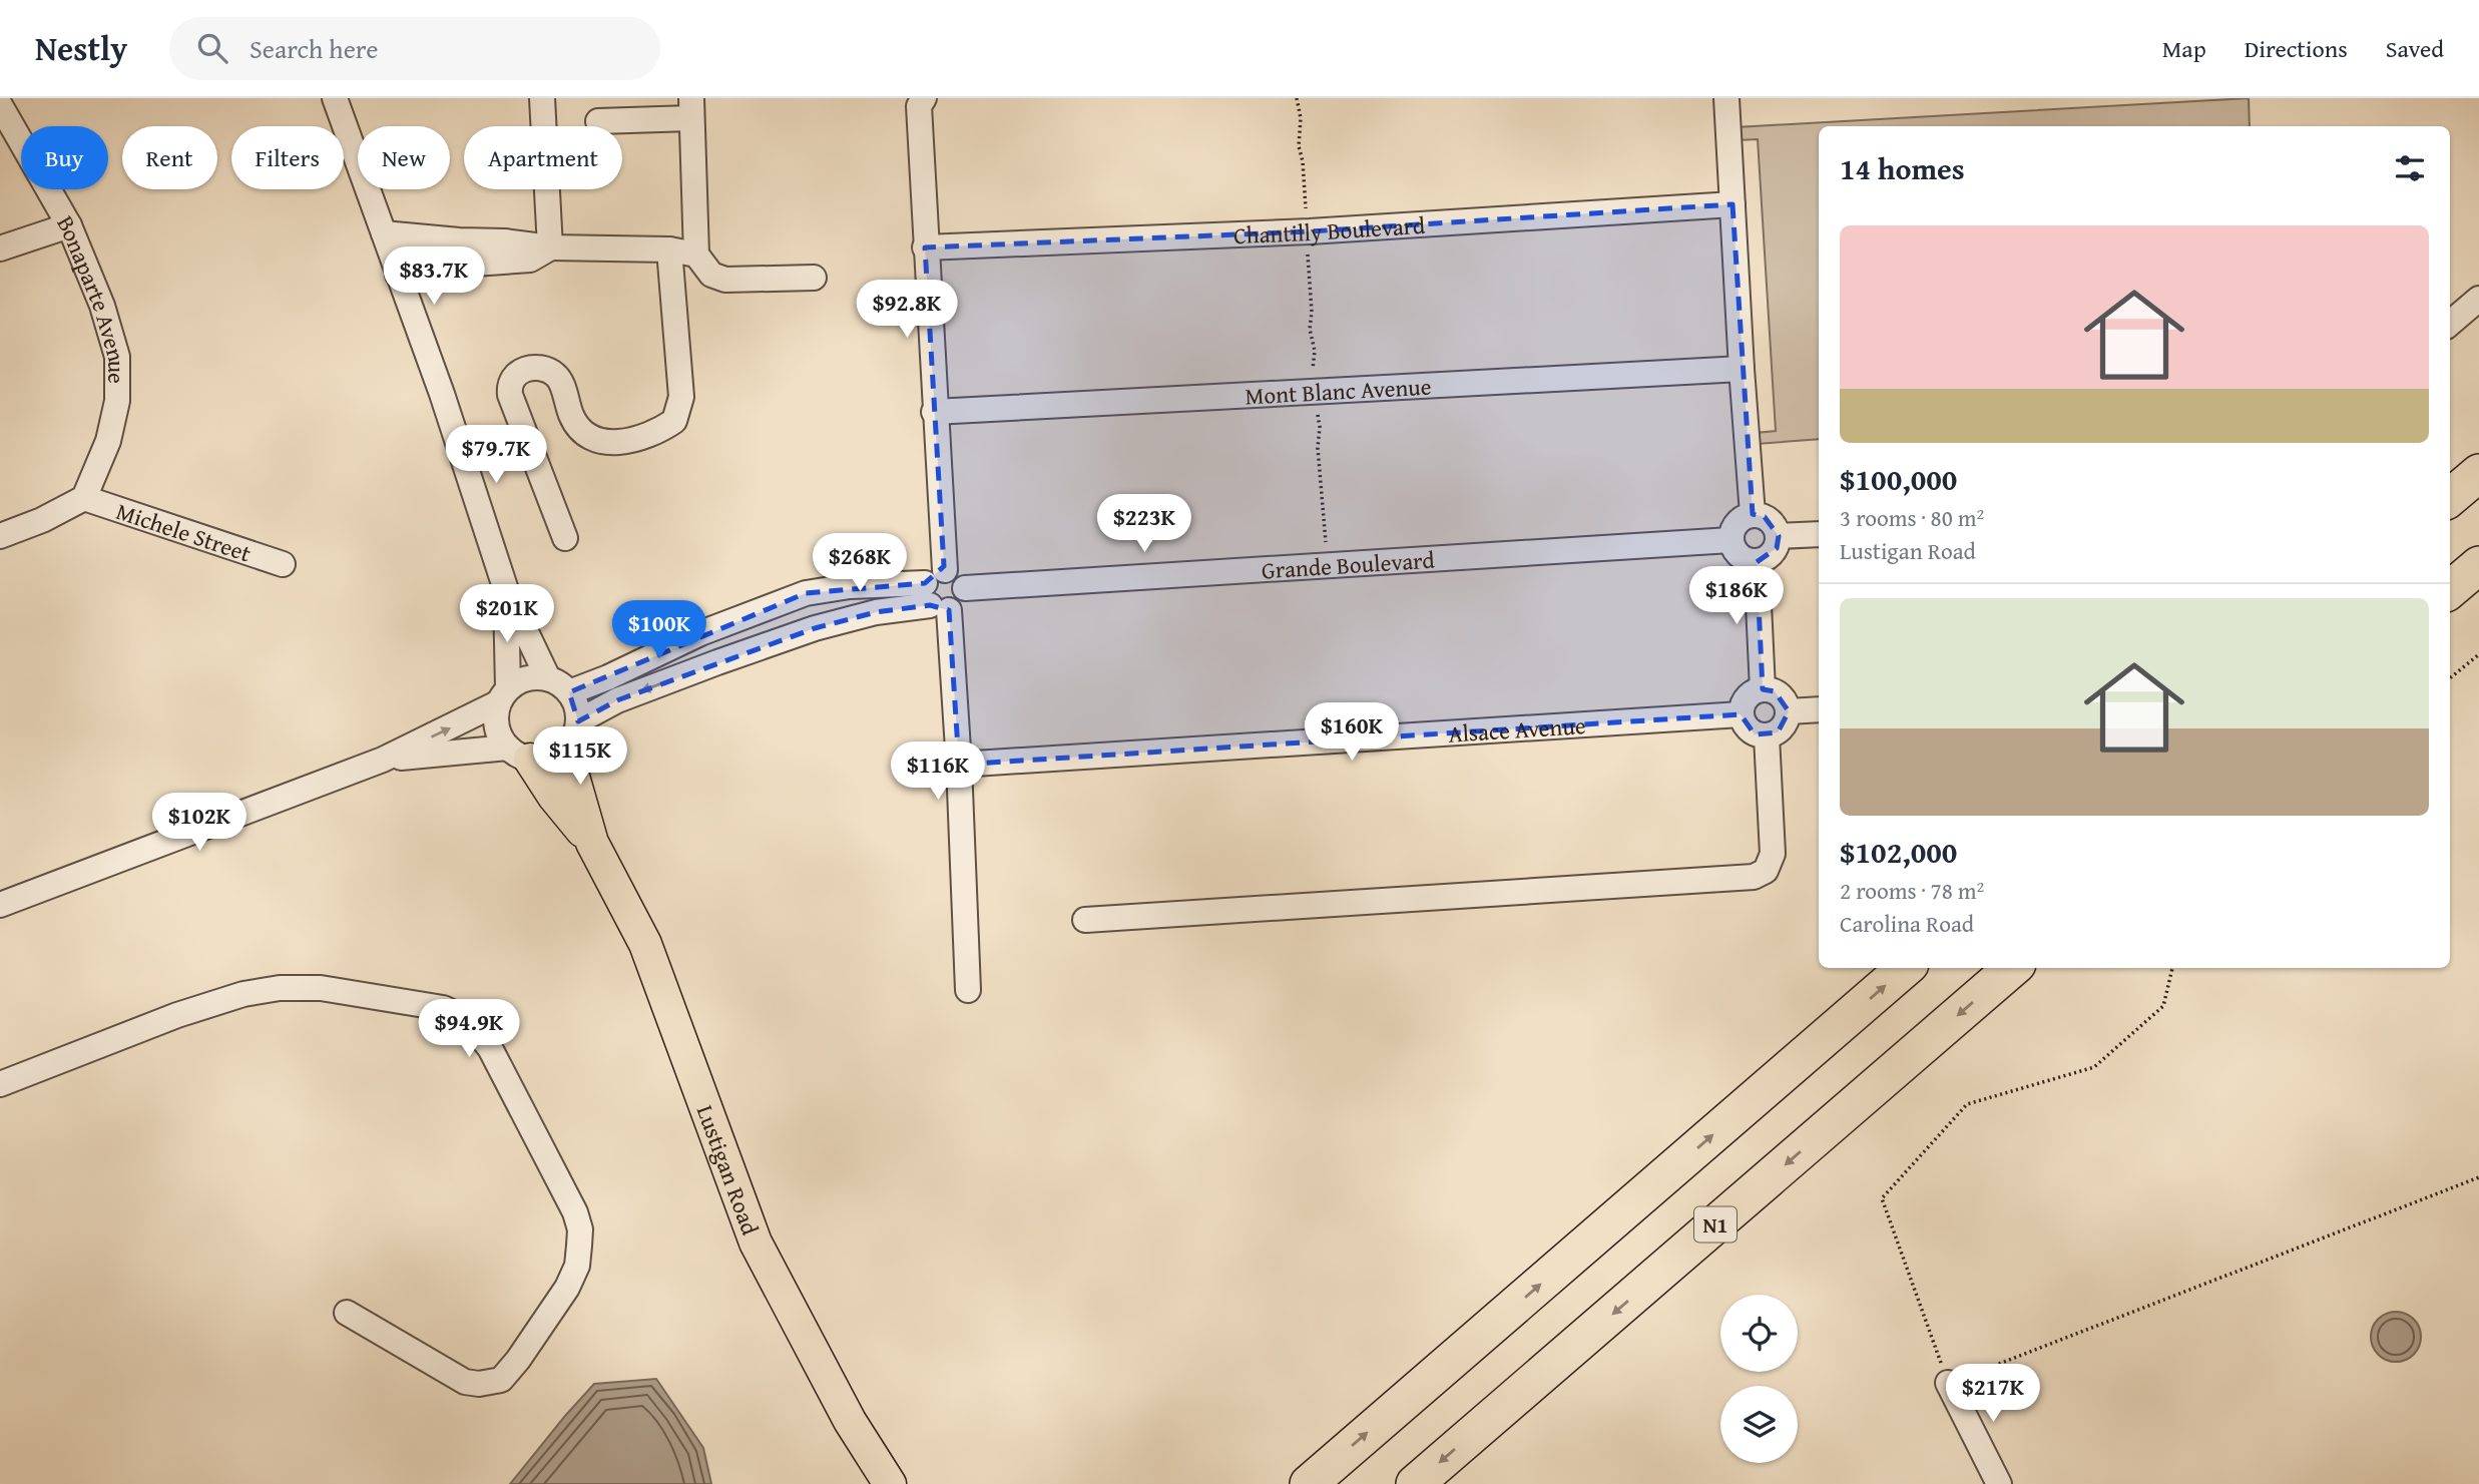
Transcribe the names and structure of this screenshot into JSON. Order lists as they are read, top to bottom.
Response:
{
  "streets": {
    "highway": ["N1"],
    "main road": ["Lustigan Road"],
    "street": [
      "Chantilly Boulevard",
      "Bonaparte Avenue",
      "Mont Blanc Avenue",
      "Michele Street",
      "Grande Boulevard",
      "Alsace Avenue"
    ]
  },
  "crossings": [
    ["Bonaparte Avenue", "Michele Street"]
  ],
  "page": {
    "header": "Nestly",
    "search": "Search here",
    "nav": ["Map", "Directions", "Saved"],
    "chip": [
      "Buy",
      "Rent",
      "Filters",
      "New",
      "Apartment"
    ],
    "heading": "14 homes",
    "list": [
      {
        "name": "$100,000",
        "note": "3 rooms · 80 m² · Lustigan Road"
      },
      {
        "name": "$102,000",
        "note": "2 rooms · 78 m² · Carolina Road"
      }
    ],
    "price": [
      "$83.7K",
      "$92.8K",
      "$79.7K",
      "$223K",
      "$268K",
      "$186K",
      "$201K",
      "$100K",
      "$160K",
      "$115K",
      "$116K",
      "$102K",
      "$94.9K",
      "$217K"
    ]
  }
}
